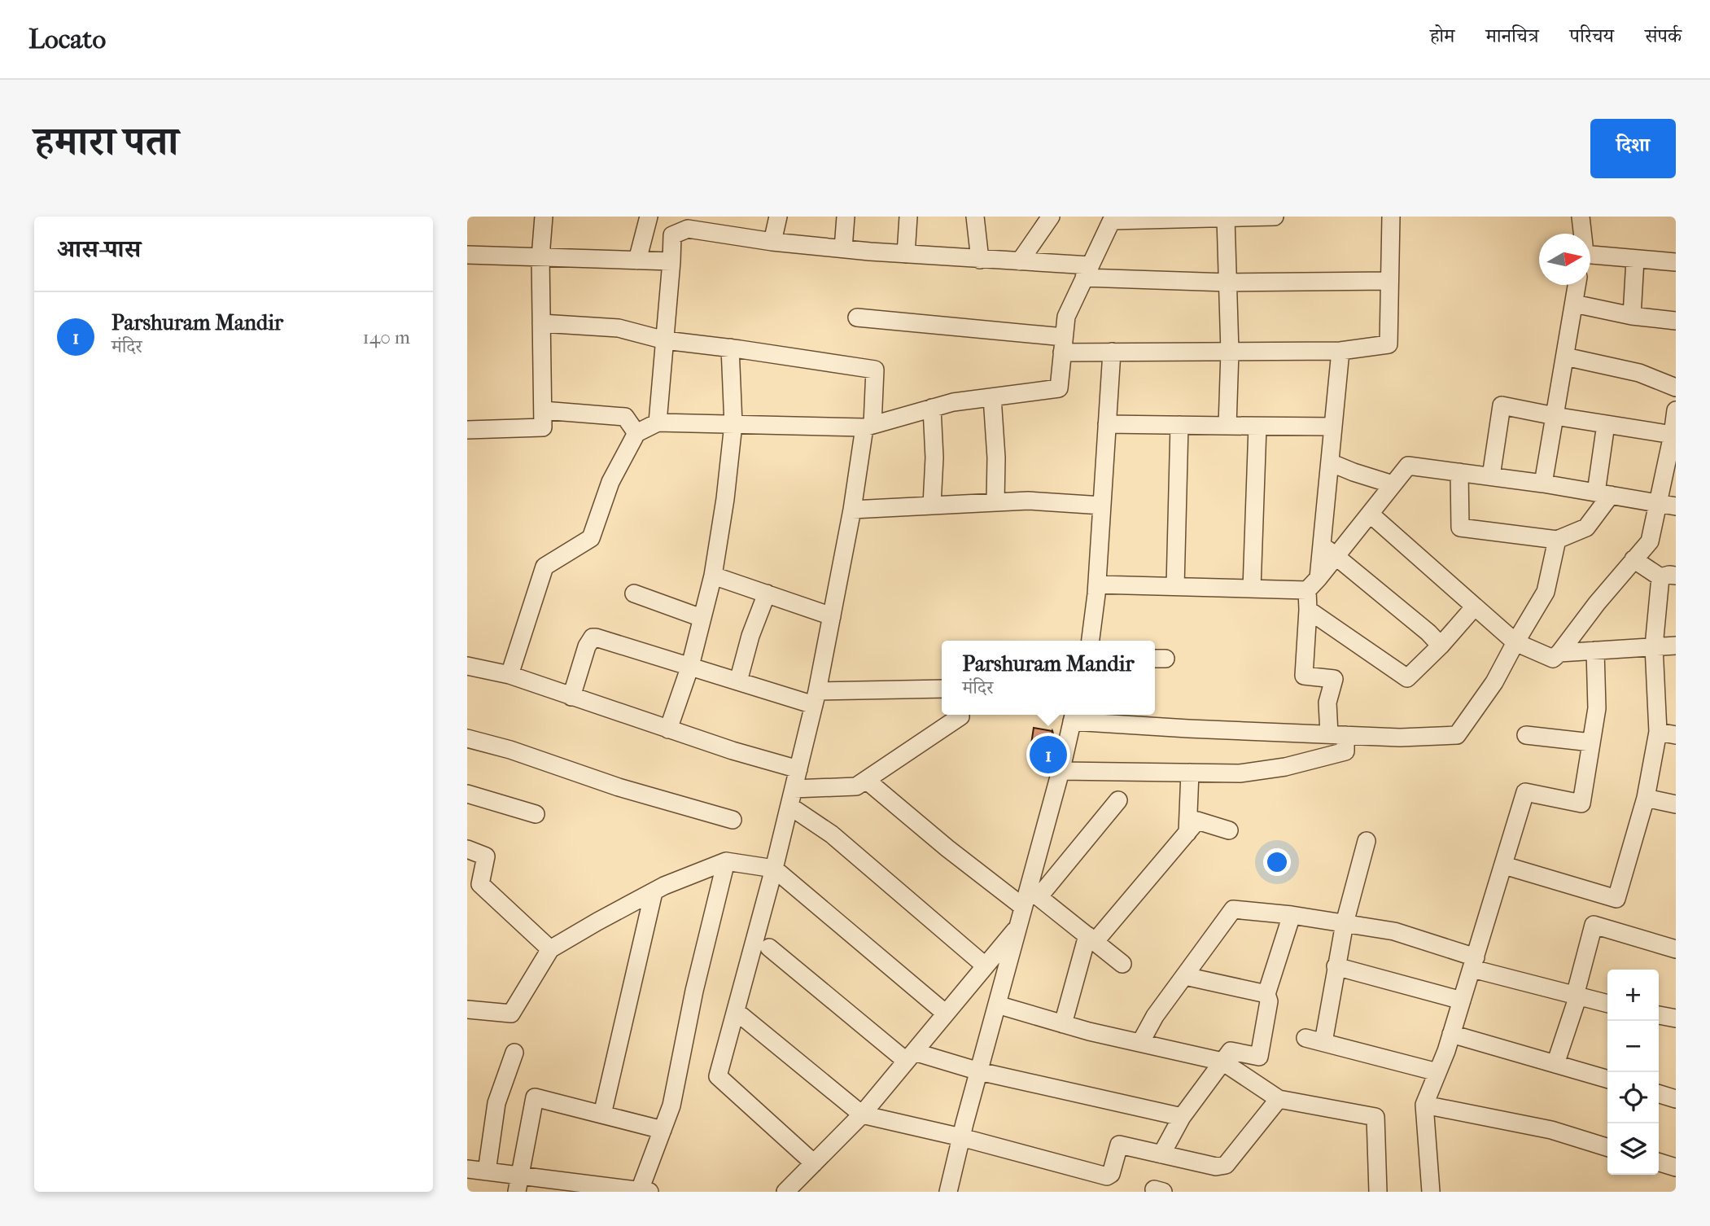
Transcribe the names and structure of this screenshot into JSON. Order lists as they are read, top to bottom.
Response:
{
  "north": "right",
  "page": {
    "header": "Locato",
    "nav": [
      "होम",
      "मानचित्र",
      "परिचय",
      "संपर्क"
    ],
    "title": "हमारा पता",
    "buttons": "दिशा",
    "heading": "आस-पास",
    "list": [
      {
        "mark": "1",
        "name": "Parshuram Mandir",
        "note": "मंदिर",
        "value": "140 m"
      }
    ],
    "popup": ["Parshuram Mandir", "मंदिर"],
    "pins": "1",
    "map_buttons": ["+", "−"]
  }
}
